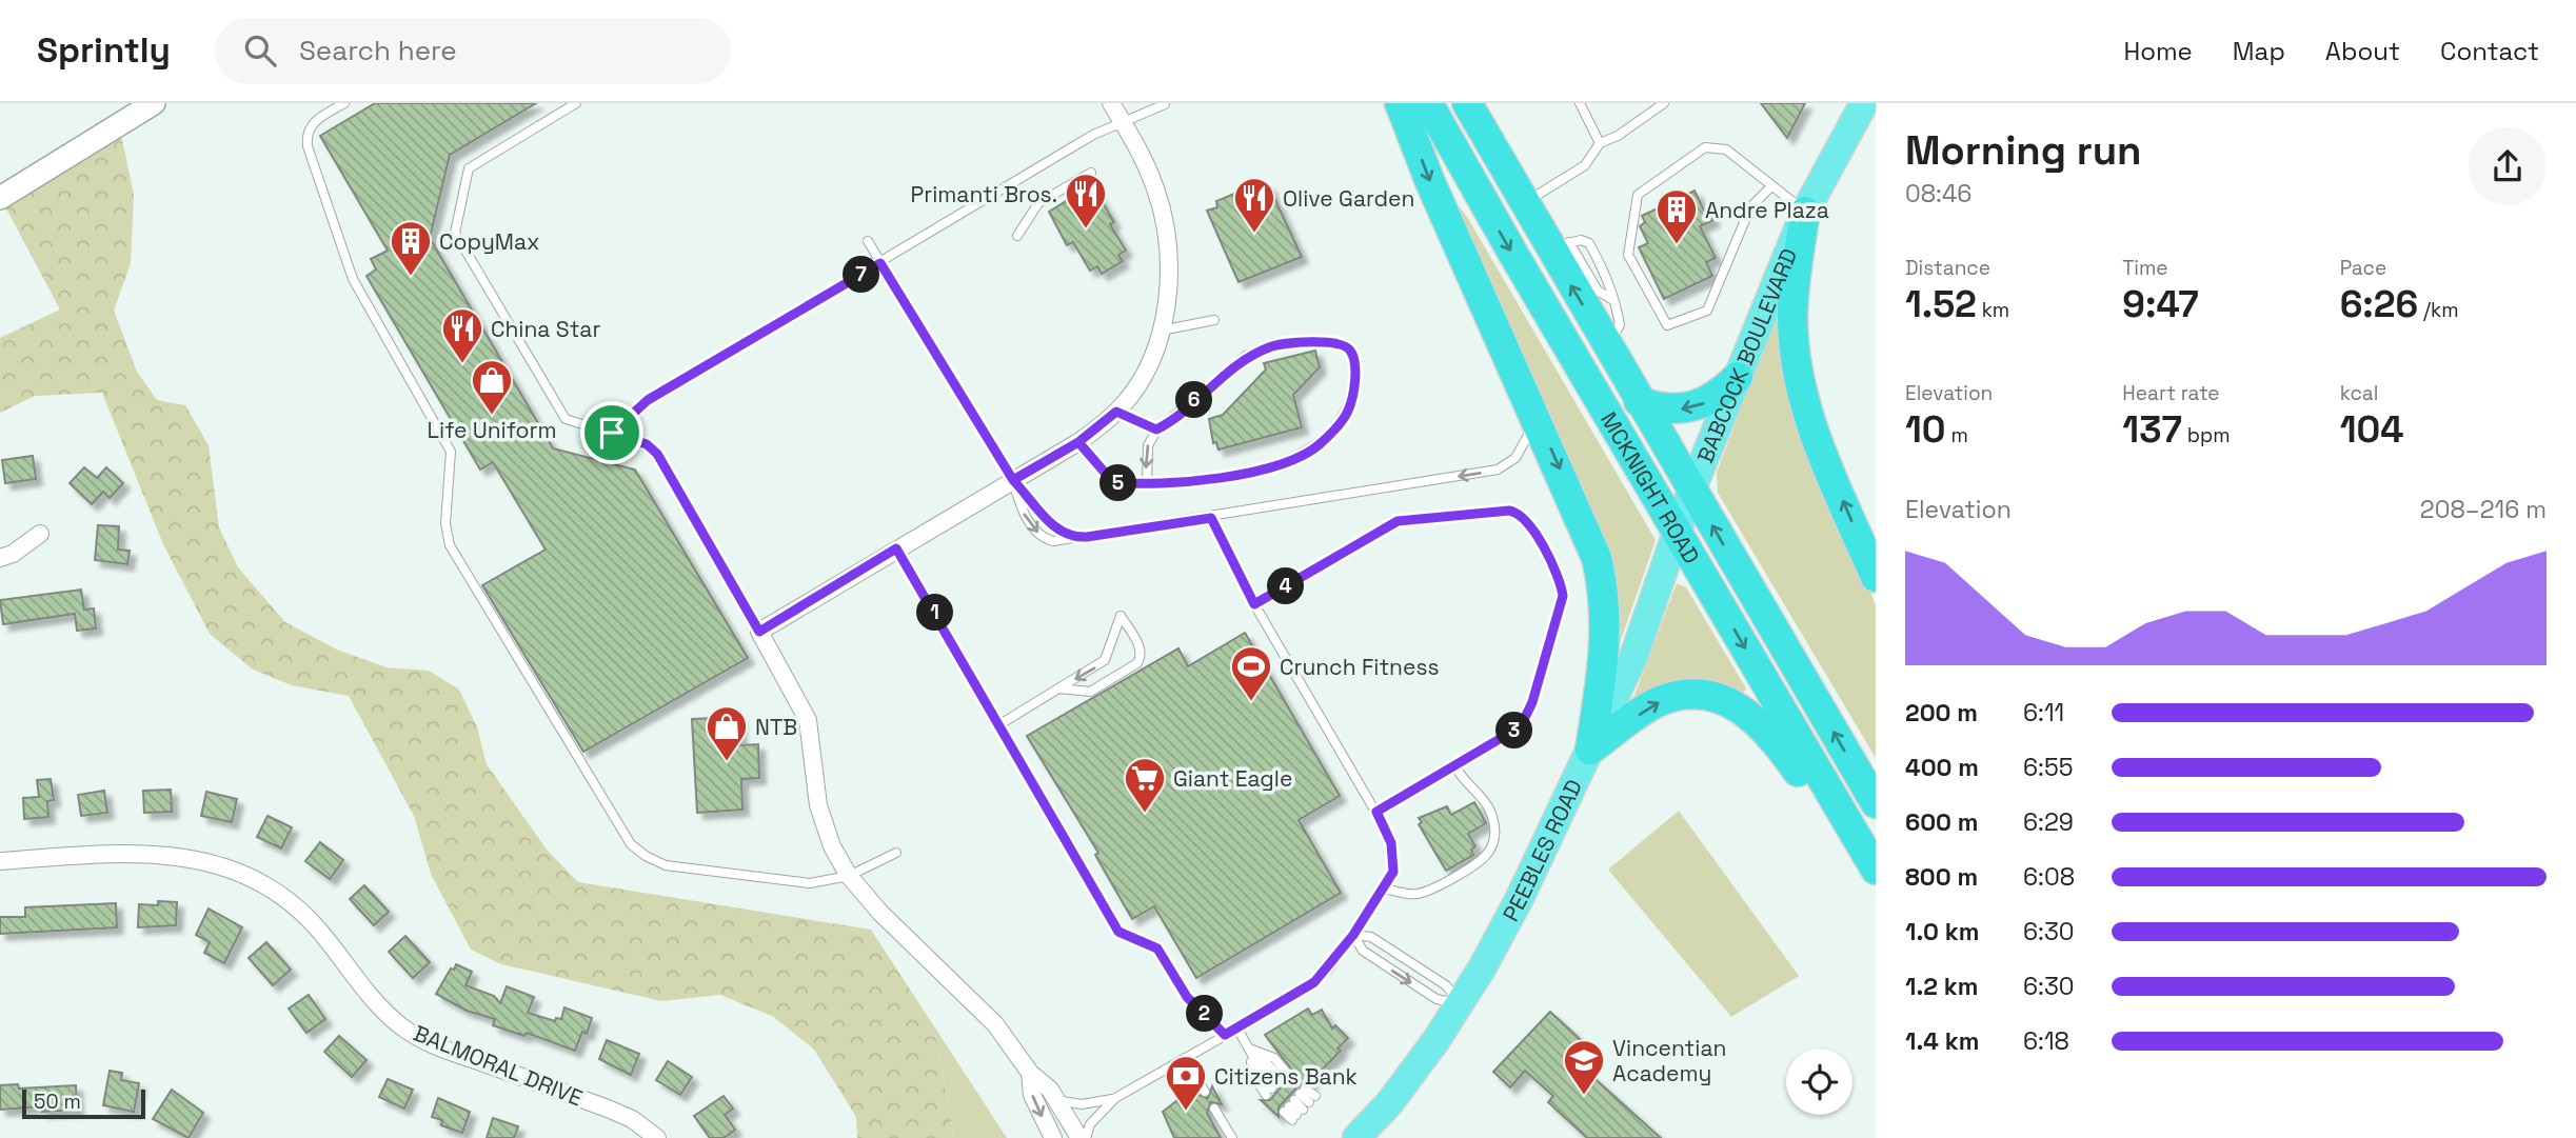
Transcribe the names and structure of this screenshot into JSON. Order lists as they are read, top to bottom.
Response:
{
  "streets": {
    "highway": ["MCKNIGHT ROAD"],
    "main road": ["BABCOCK BOULEVARD", "PEEBLES ROAD"],
    "street": ["BALMORAL DRIVE"]
  },
  "crossings": [
    ["BABCOCK BOULEVARD", "MCKNIGHT ROAD"],
    ["BABCOCK BOULEVARD", "PEEBLES ROAD"],
    ["MCKNIGHT ROAD", "PEEBLES ROAD"]
  ],
  "places": {
    "restaurant": ["Primanti Bros.", "Olive Garden", "China Star"],
    "building": ["Andre Plaza", "CopyMax"],
    "shop": ["Life Uniform", "NTB"],
    "sports": ["Crunch Fitness"],
    "supermarket": ["Giant Eagle"],
    "school or university": ["Vincentian Academy"],
    "bank": ["Citizens Bank"]
  },
  "scale_bar": "50 m",
  "page": {
    "header": "Sprintly",
    "search": "Search here",
    "nav": [
      "Home",
      "Map",
      "About",
      "Contact"
    ],
    "heading": ["Morning run", "08:46"],
    "stats": [
      ["Distance", "1.52 km"],
      ["Time", "9:47"],
      ["Pace", "6:26 /km"],
      ["Elevation", "10 m"],
      ["Heart rate", "137 bpm"],
      ["kcal", "104"]
    ],
    "pins": [
      "7",
      "6",
      "5",
      "4",
      "1",
      "3",
      "2"
    ],
    "chart": ["Elevation", "208–216 m"],
    "list": [
      {
        "name": "200 m",
        "note": "6:11"
      },
      {
        "name": "400 m",
        "note": "6:55"
      },
      {
        "name": "600 m",
        "note": "6:29"
      },
      {
        "name": "800 m",
        "note": "6:08"
      },
      {
        "name": "1.0 km",
        "note": "6:30"
      },
      {
        "name": "1.2 km",
        "note": "6:30"
      },
      {
        "name": "1.4 km",
        "note": "6:18"
      }
    ],
    "scale": "50 m"
  }
}
